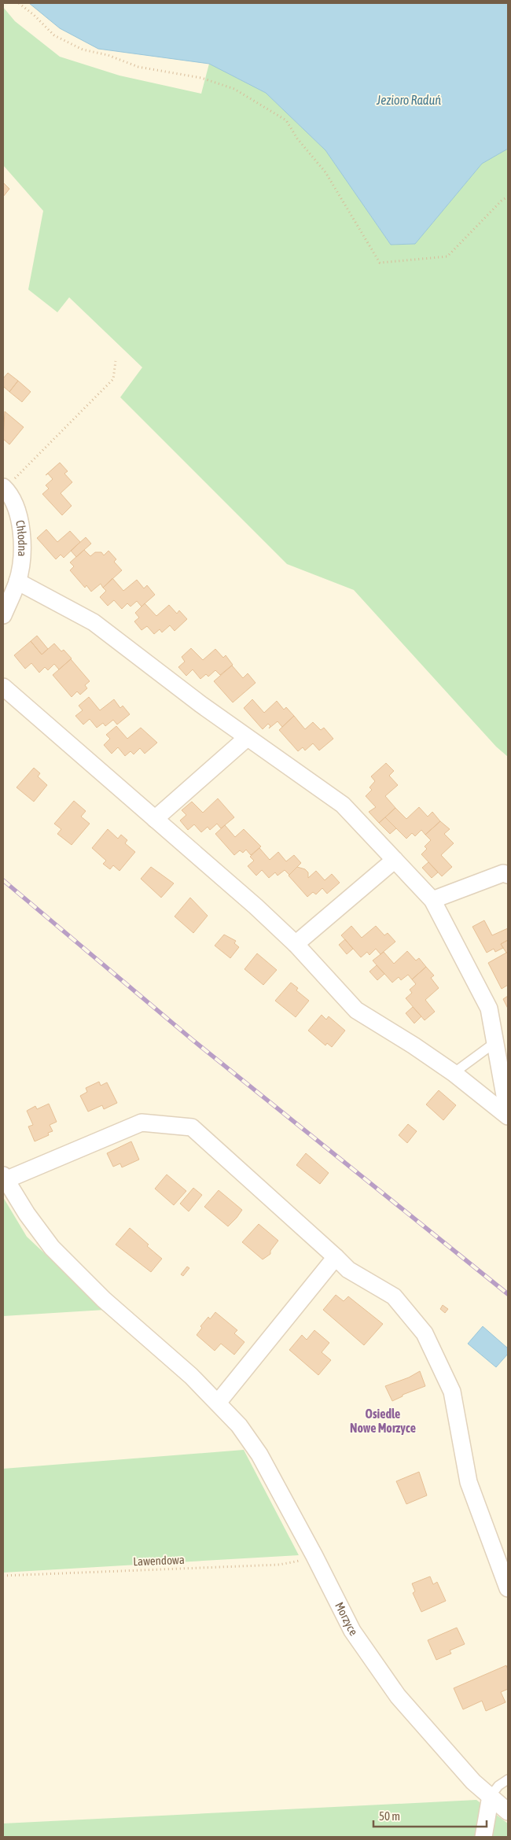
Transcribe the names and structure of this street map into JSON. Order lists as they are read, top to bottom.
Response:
{
  "streets": {
    "street": ["Chłodna", "Morzyce"],
    "path": ["Lawendowa"]
  },
  "crossings": [
    ["Lawendowa", "Morzyce"]
  ],
  "districts": ["Osiedle Nowe Morzyce"],
  "water": ["Jezioro Raduń"],
  "scale_bar": "50 m"
}
